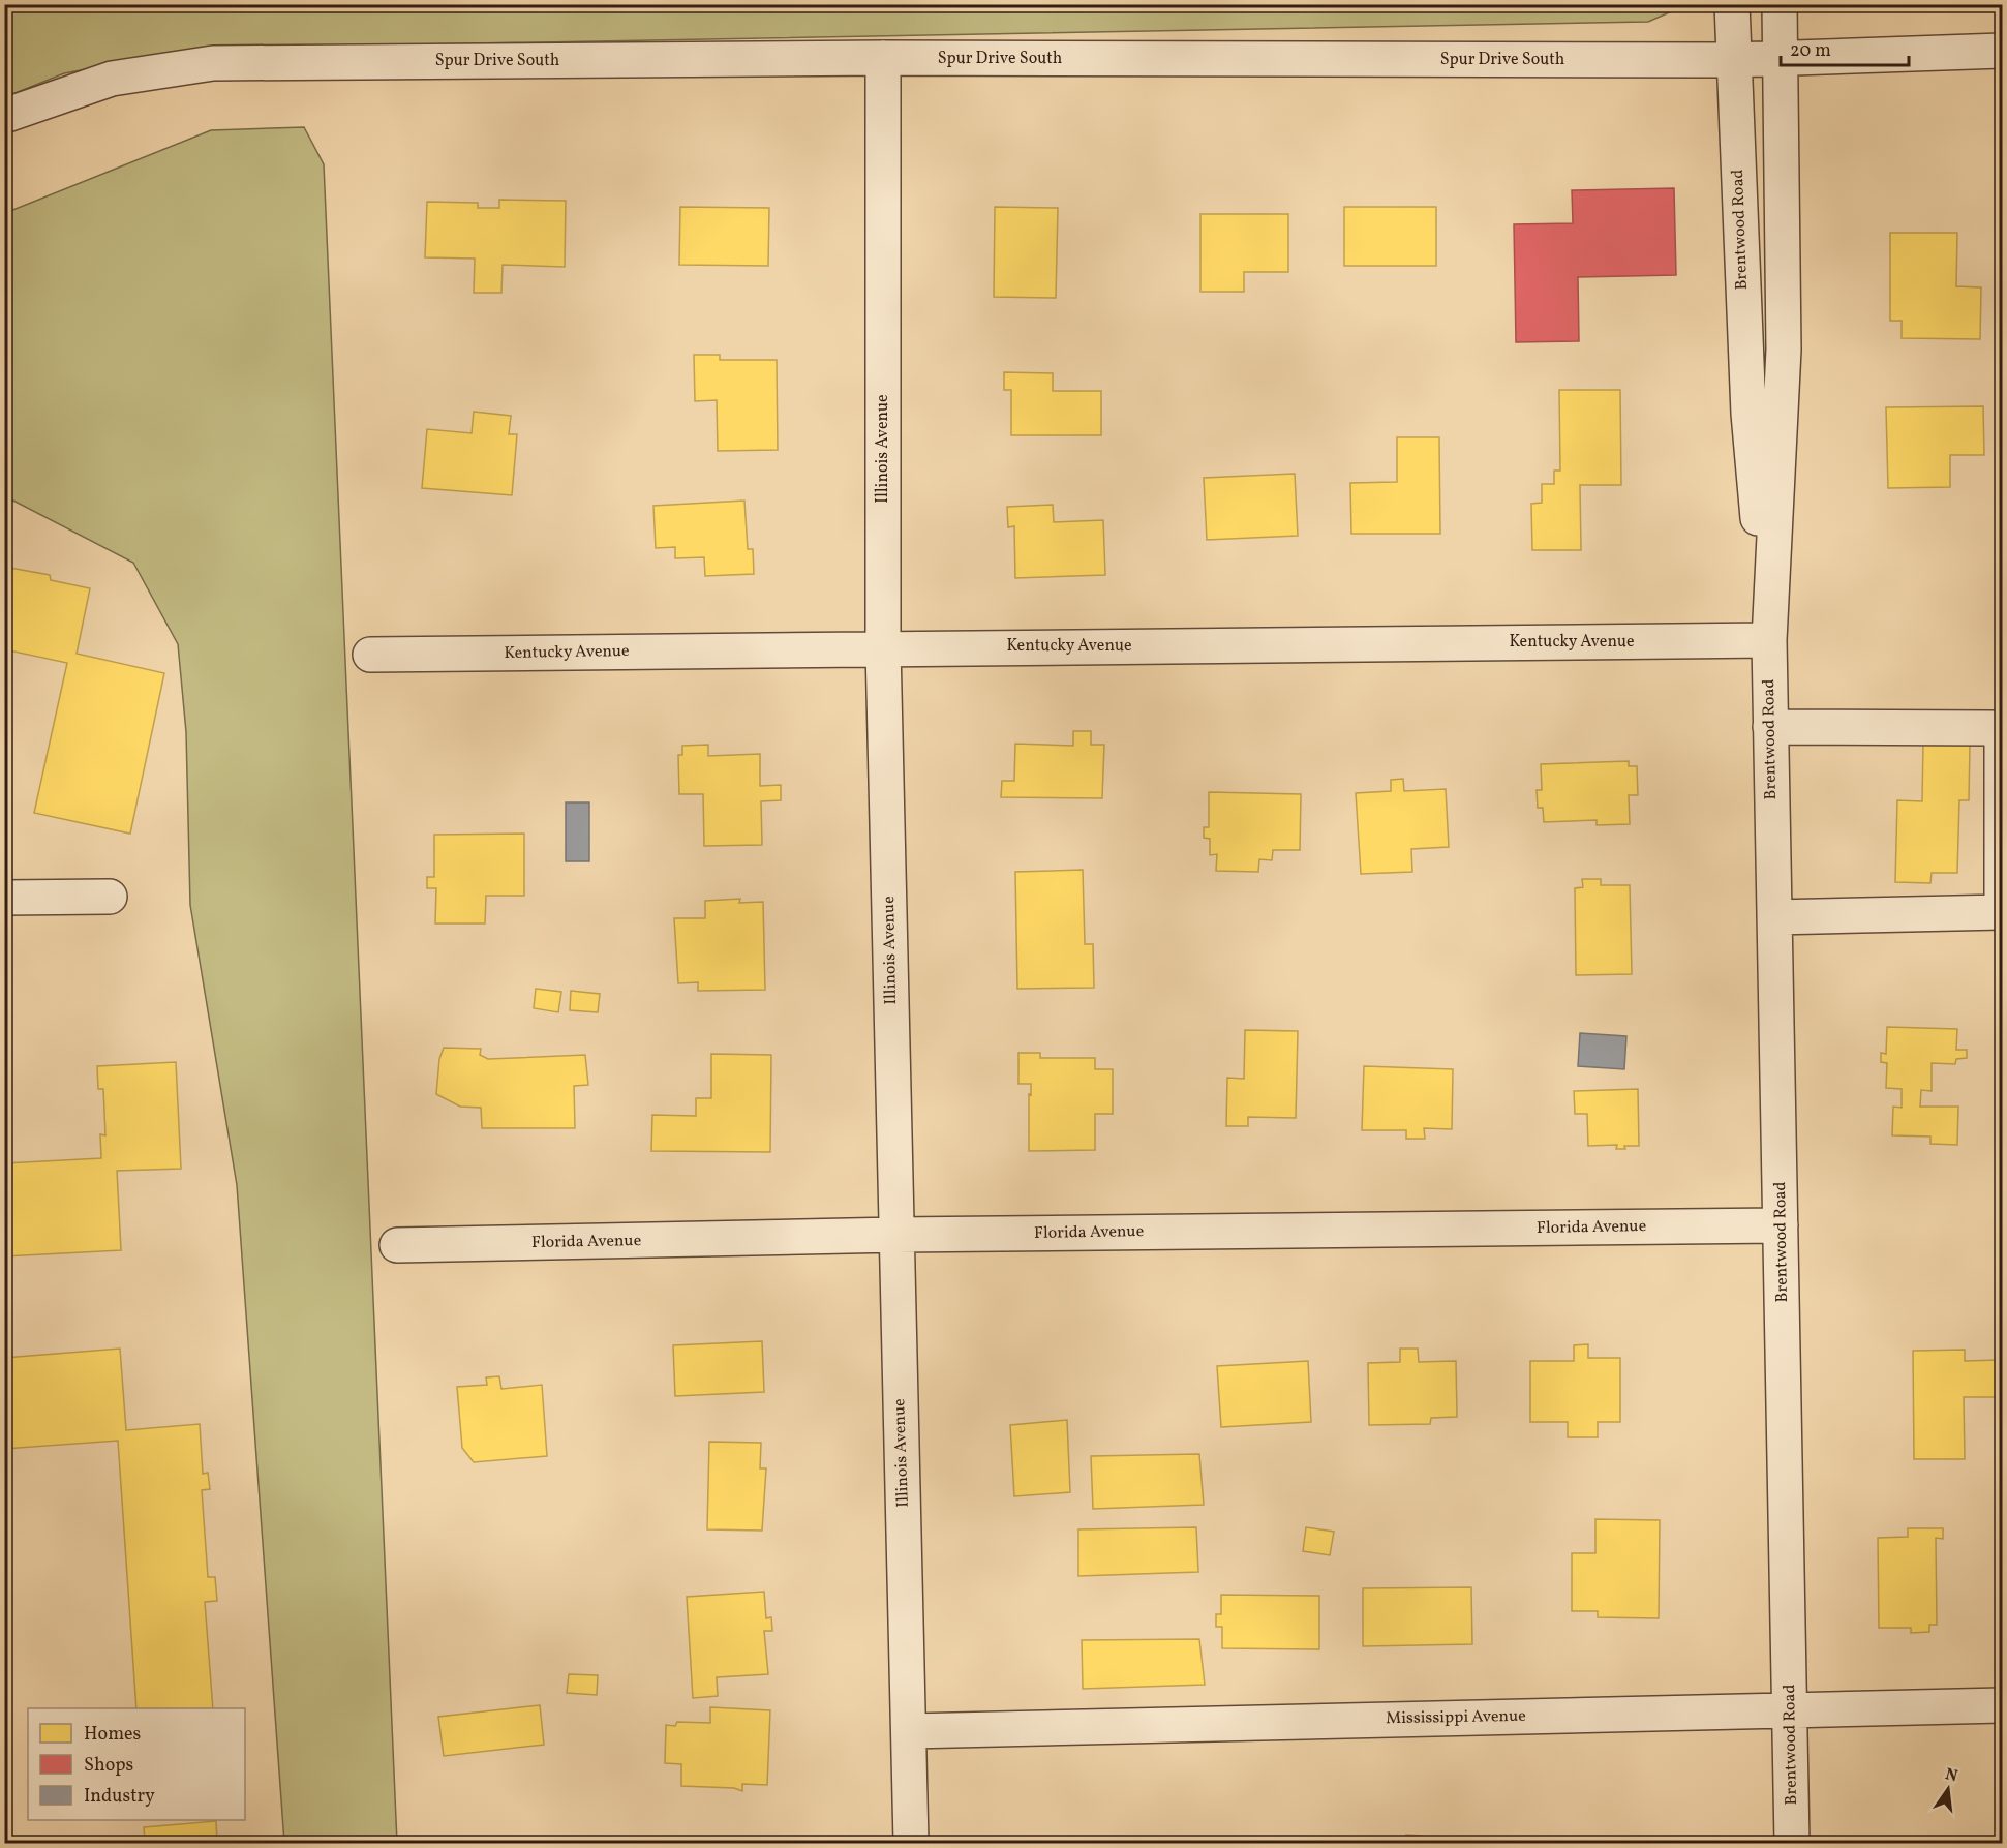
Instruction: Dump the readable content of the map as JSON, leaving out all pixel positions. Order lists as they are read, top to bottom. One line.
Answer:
{"streets":{"street":["Spur Drive South","Brentwood Road","Illinois Avenue","Kentucky Avenue","Florida Avenue","Mississippi Avenue"]},"crossings":[["Spur Drive South","Brentwood Road"],["Spur Drive South","Illinois Avenue"],["Brentwood Road","Kentucky Avenue"],["Brentwood Road","Florida Avenue"],["Brentwood Road","Mississippi Avenue"],["Illinois Avenue","Kentucky Avenue"],["Illinois Avenue","Florida Avenue"],["Illinois Avenue","Mississippi Avenue"]],"legend":["Homes","Shops","Industry"],"scale_bar":"20 m","north":"top"}
